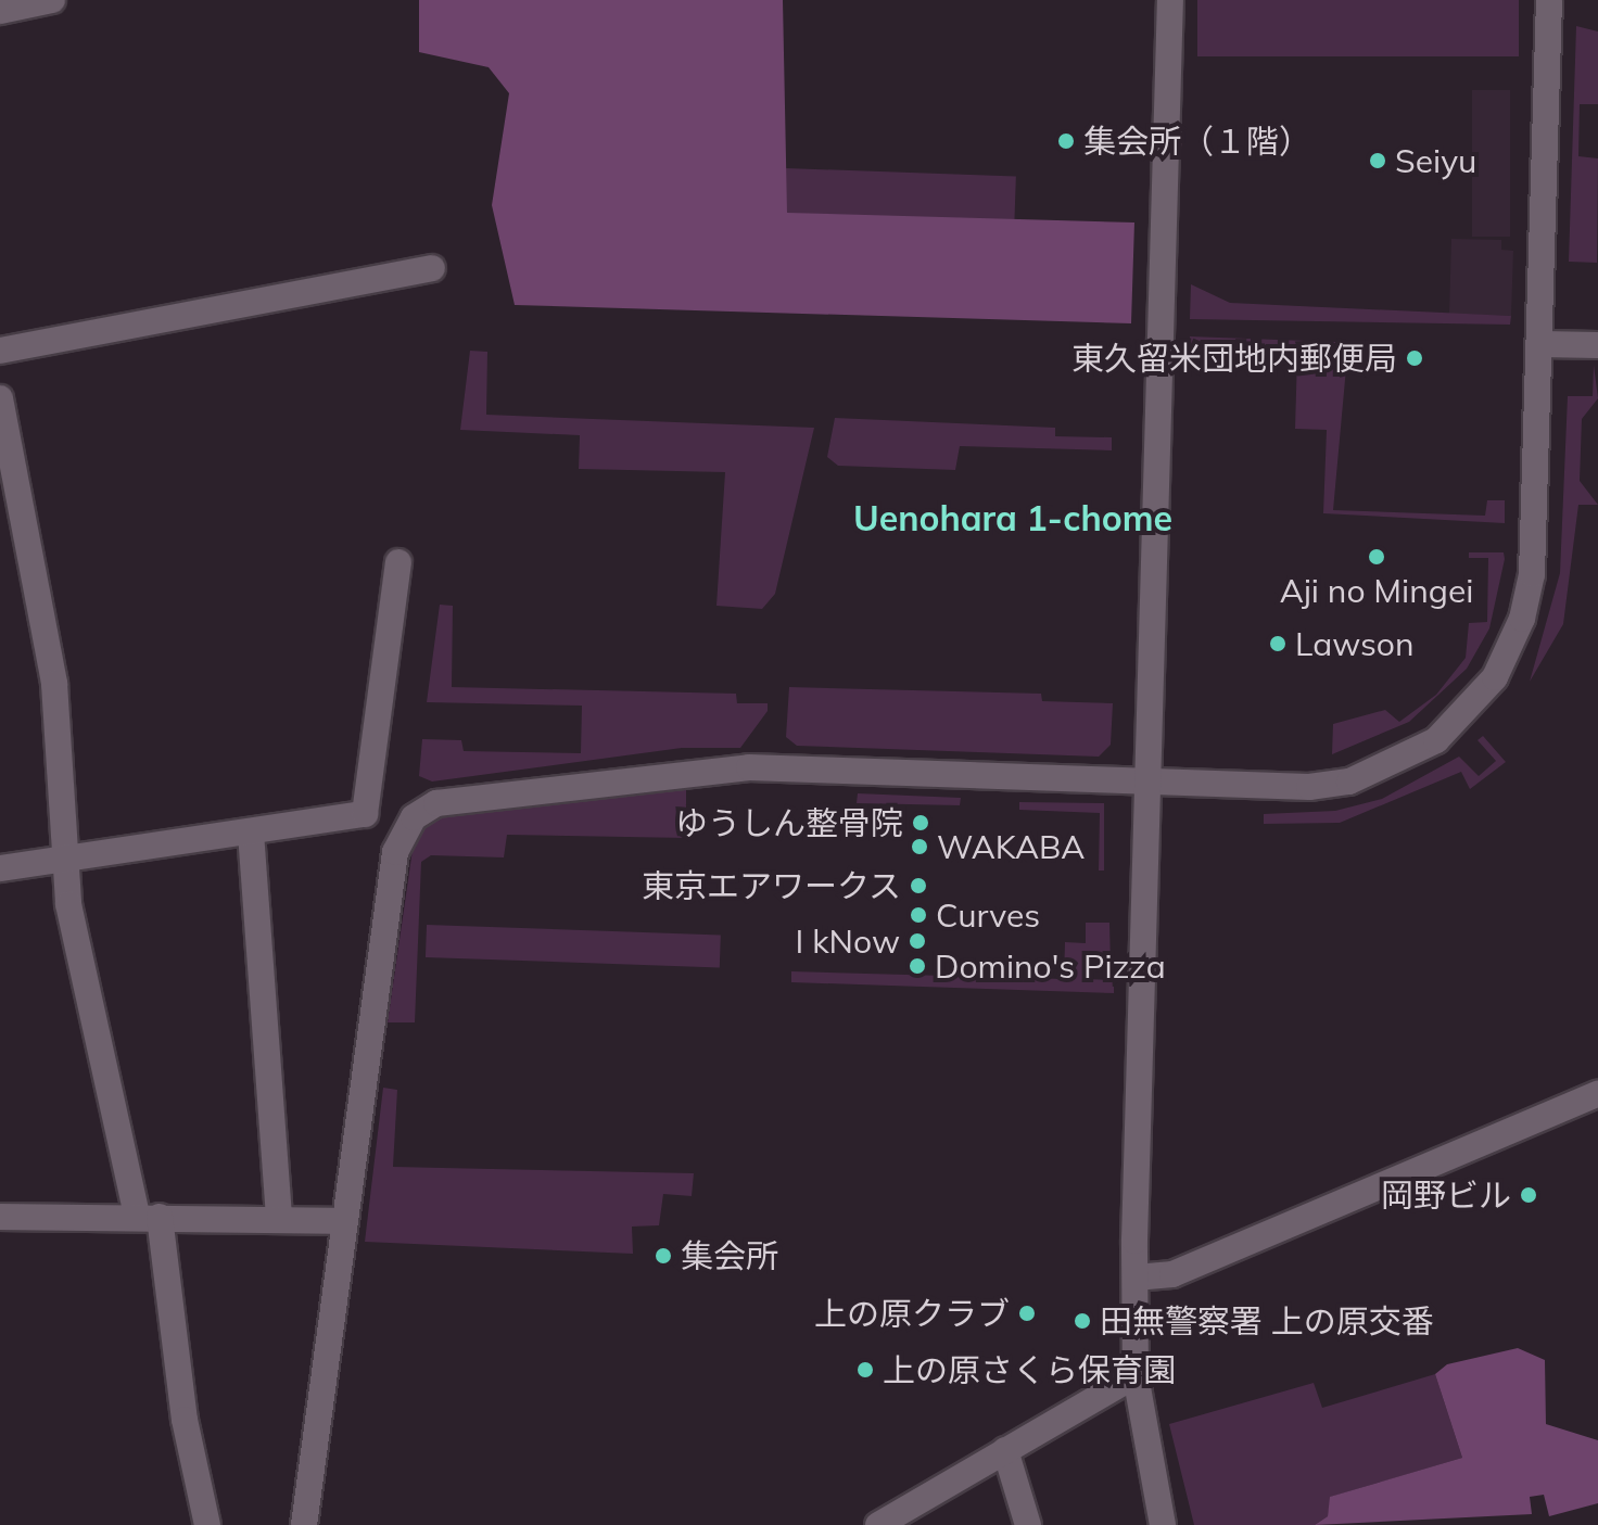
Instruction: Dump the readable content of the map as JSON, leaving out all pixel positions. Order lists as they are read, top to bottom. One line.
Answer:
{"districts":["Uenohara 1-chome"],"places":["集会所（１階）","Seiyu","東久留米団地内郵便局","Aji no Mingei","Lawson","ゆうしん整骨院","WAKABA","東京エアワークス","Curves","I kNow","Domino's Pizza","岡野ビル","集会所","上の原クラブ","田無警察署 上の原交番","上の原さくら保育園"]}
